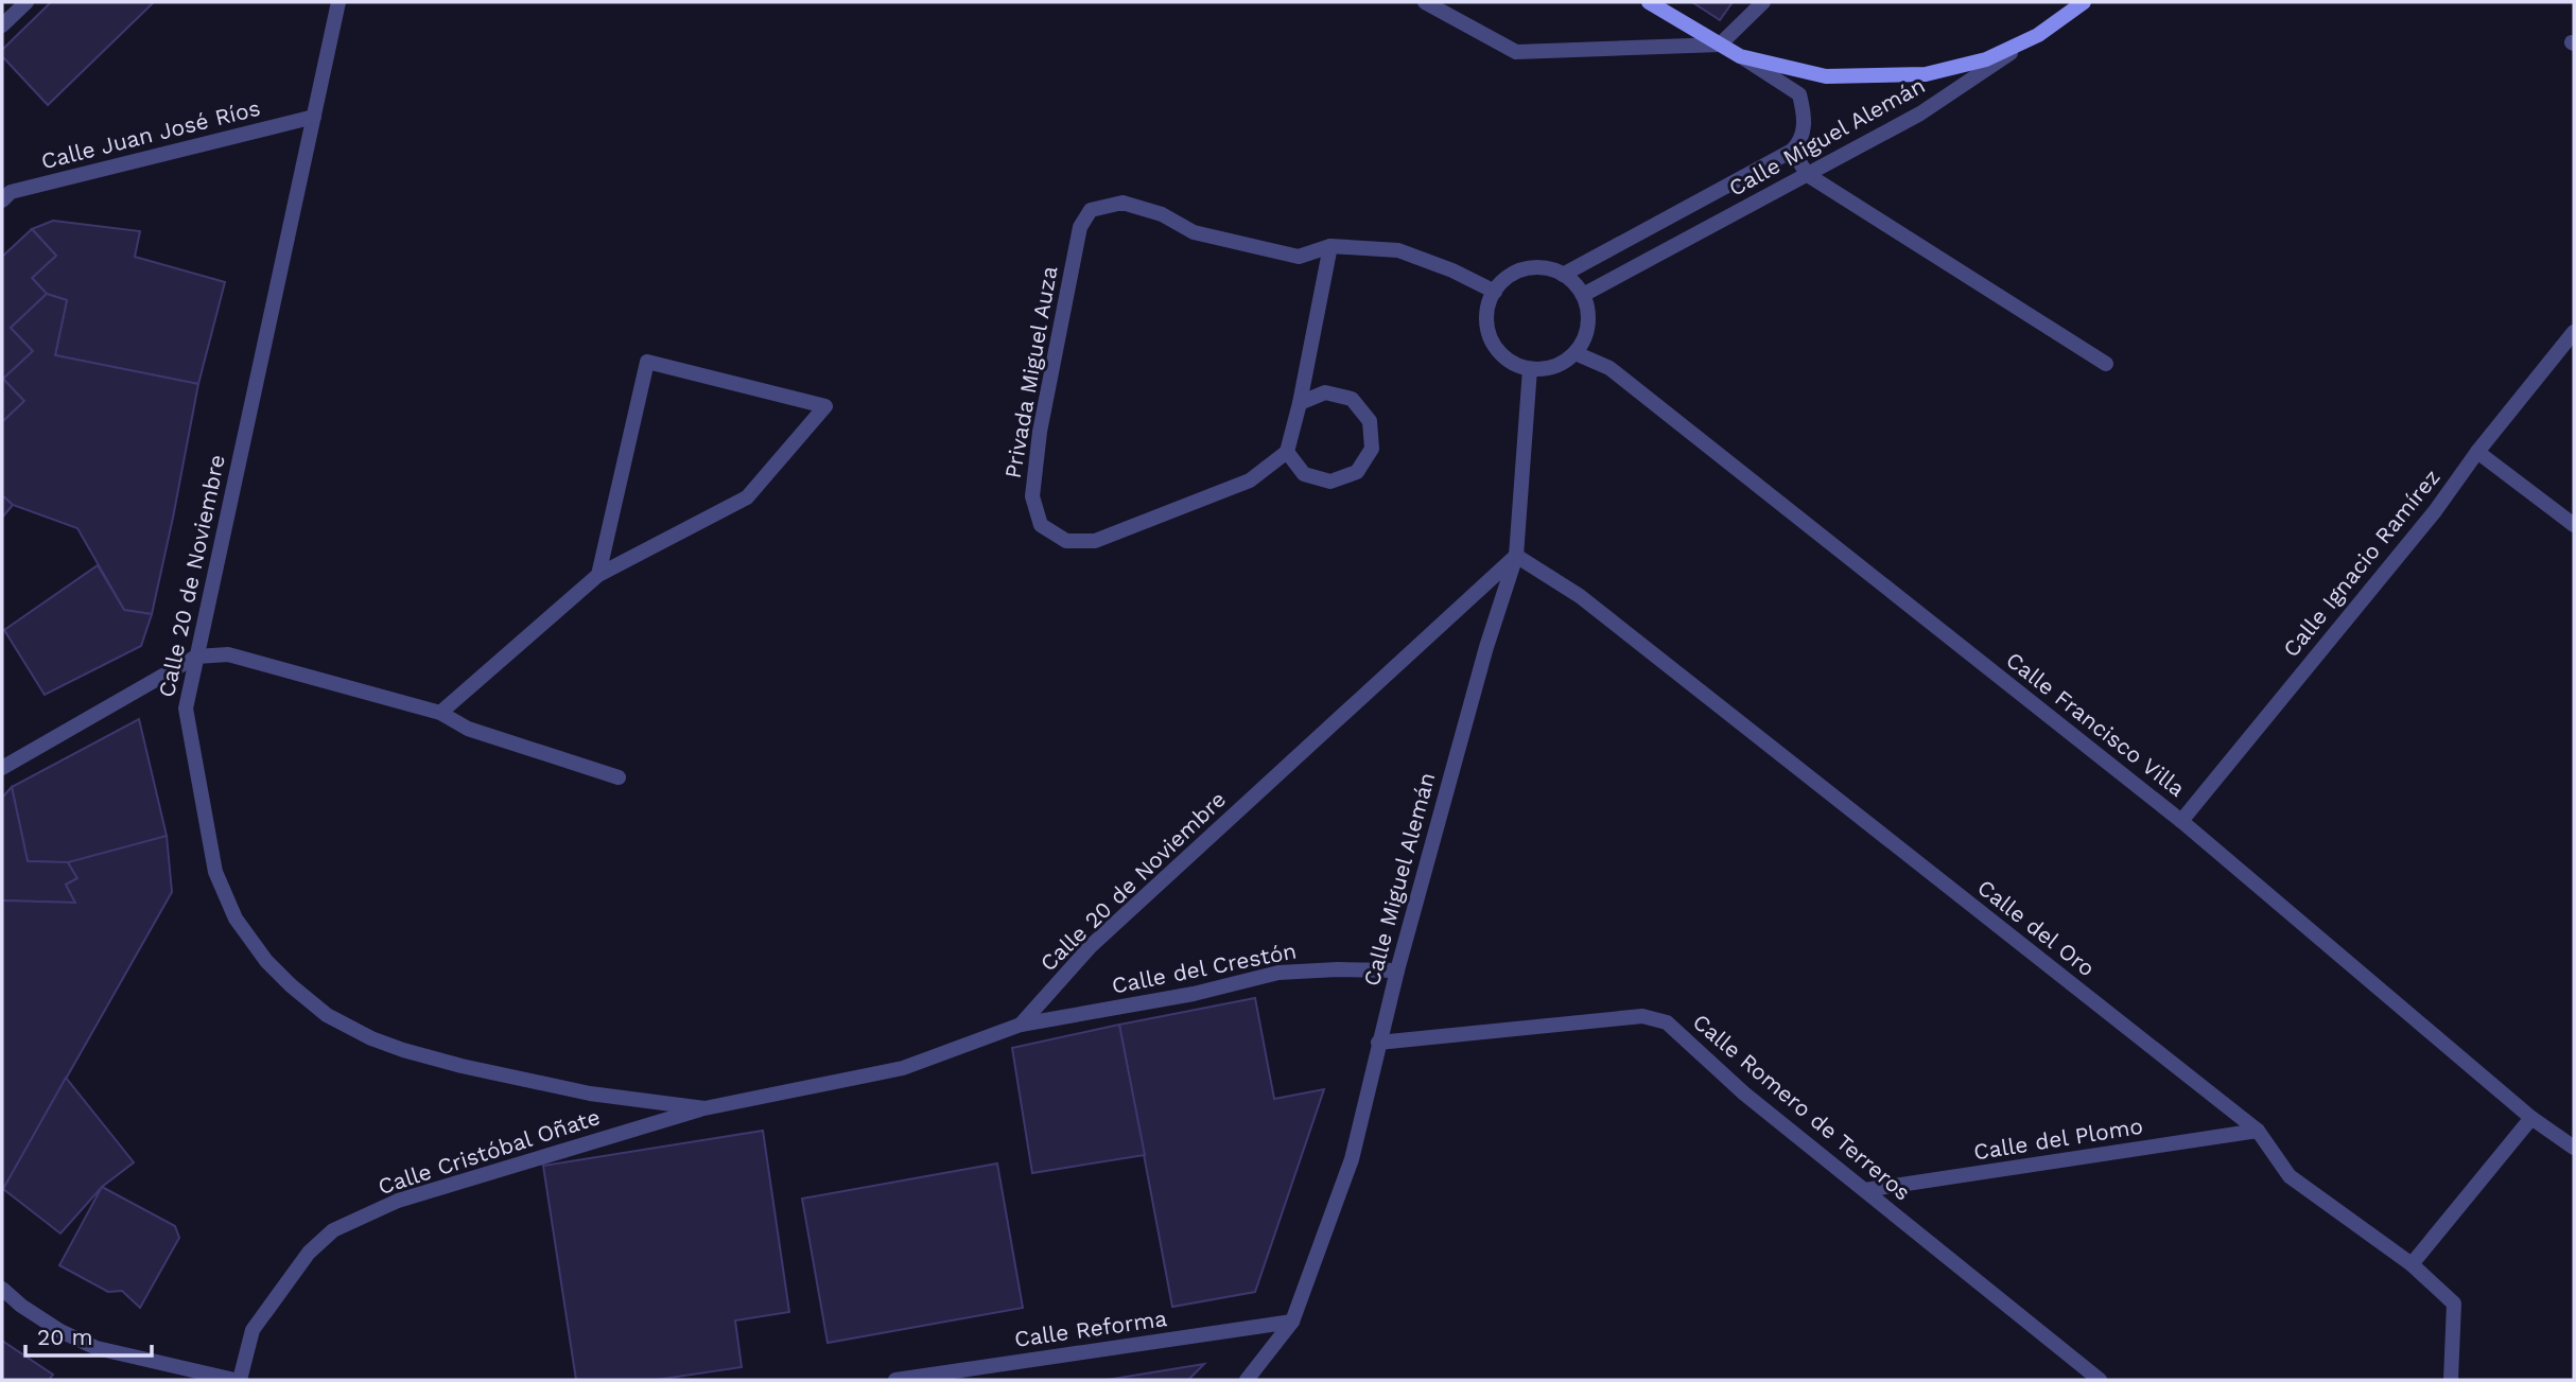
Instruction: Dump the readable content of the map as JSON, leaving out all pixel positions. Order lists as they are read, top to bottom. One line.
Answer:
{"streets":{"street":["Calle Juan José Ríos","Calle Miguel Alemán","Privada Miguel Auza","Calle Ignacio Ramírez","Calle 20 de Noviembre","Calle Francisco Villa","Calle del Oro","Calle del Crestón","Calle Romero de Terreros","Calle del Plomo","Calle Cristóbal Oñate","Calle Reforma"]},"crossings":[["Calle Juan José Ríos","Calle 20 de Noviembre"],["Calle Miguel Alemán","Privada Miguel Auza"],["Calle Miguel Alemán","Calle 20 de Noviembre"],["Calle Miguel Alemán","Calle Francisco Villa"],["Calle Miguel Alemán","Calle del Oro"],["Calle Miguel Alemán","Calle del Crestón"],["Calle Miguel Alemán","Calle Romero de Terreros"],["Calle Miguel Alemán","Calle Reforma"],["Privada Miguel Auza","Calle Francisco Villa"],["Calle Ignacio Ramírez","Calle Francisco Villa"],["Calle 20 de Noviembre","Calle del Oro"],["Calle 20 de Noviembre","Calle del Crestón"],["Calle 20 de Noviembre","Calle Cristóbal Oñate"],["Calle del Oro","Calle del Plomo"],["Calle Romero de Terreros","Calle del Plomo"]],"scale_bar":"20 m"}
